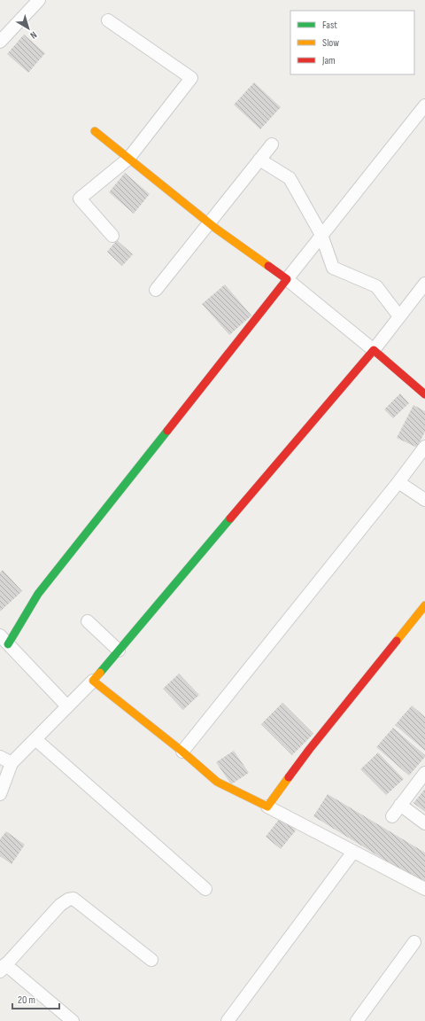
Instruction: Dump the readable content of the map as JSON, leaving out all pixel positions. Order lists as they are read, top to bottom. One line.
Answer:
{"legend":["Fast","Slow","Jam"],"scale_bar":"20 m","north":"bottom right"}
